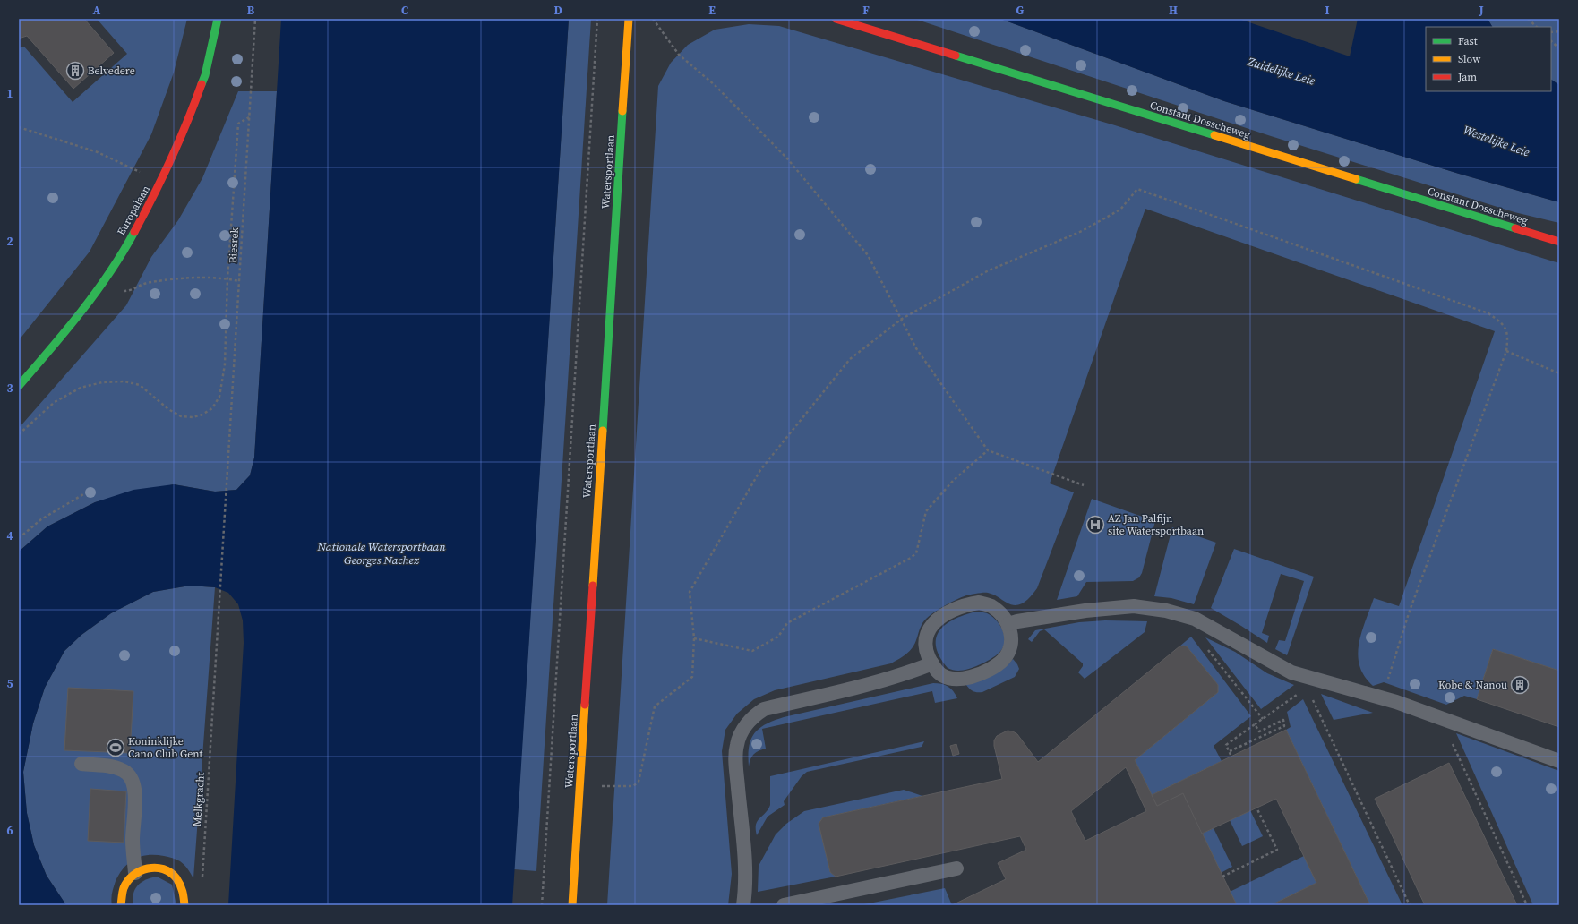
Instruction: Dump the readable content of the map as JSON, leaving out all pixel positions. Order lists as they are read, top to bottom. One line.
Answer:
{"streets":{"street":["Constant Dosscheweg","Watersportlaan","Europalaan"],"path":["Biesrek","Melkgracht"]},"crossings":[["Biesrek","Melkgracht"]],"water":["Zuidelijke Leie","Westelijke Leie","Nationale Watersportbaan Georges Nachez"],"places":{"building":["Belvedere","Kobe & Nanou"],"hospital":["AZ Jan Palfijn site Watersportbaan"],"sports":["Koninklijke Cano Club Gent"]},"legend":["Fast","Slow","Jam"],"grid":{"columns":["A","B","C","D","E","F","G","H","I","J"],"rows":["1","2","3","4","5","6"]}}
